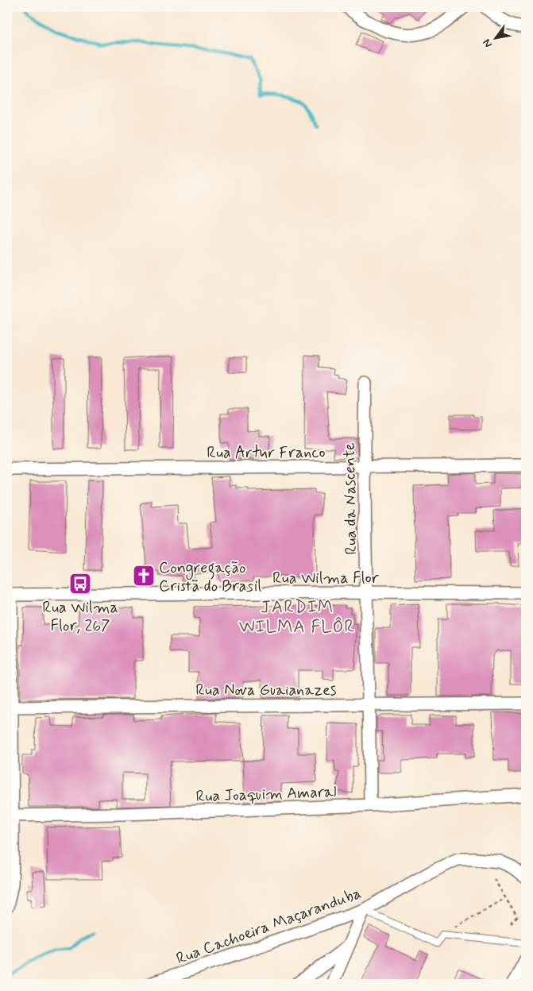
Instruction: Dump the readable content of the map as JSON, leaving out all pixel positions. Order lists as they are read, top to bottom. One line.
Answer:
{"streets":{"street":["Rua Artur Franco","Rua da Nascente","Rua Wilma Flor","Rua Nova Guaianazes","Rua Joaquim Amaral","Rua Cachoeira Maçaranduba"]},"crossings":[["Rua Artur Franco","Rua da Nascente"],["Rua da Nascente","Rua Wilma Flor"],["Rua da Nascente","Rua Nova Guaianazes"],["Rua da Nascente","Rua Joaquim Amaral"]],"districts":["JARDIM WILMA FLÔR"],"places":{"church":["Congregação Cristã do Brasil"],"bus stop":["Rua Wilma Flor, 267"]},"north":"bottom left"}
